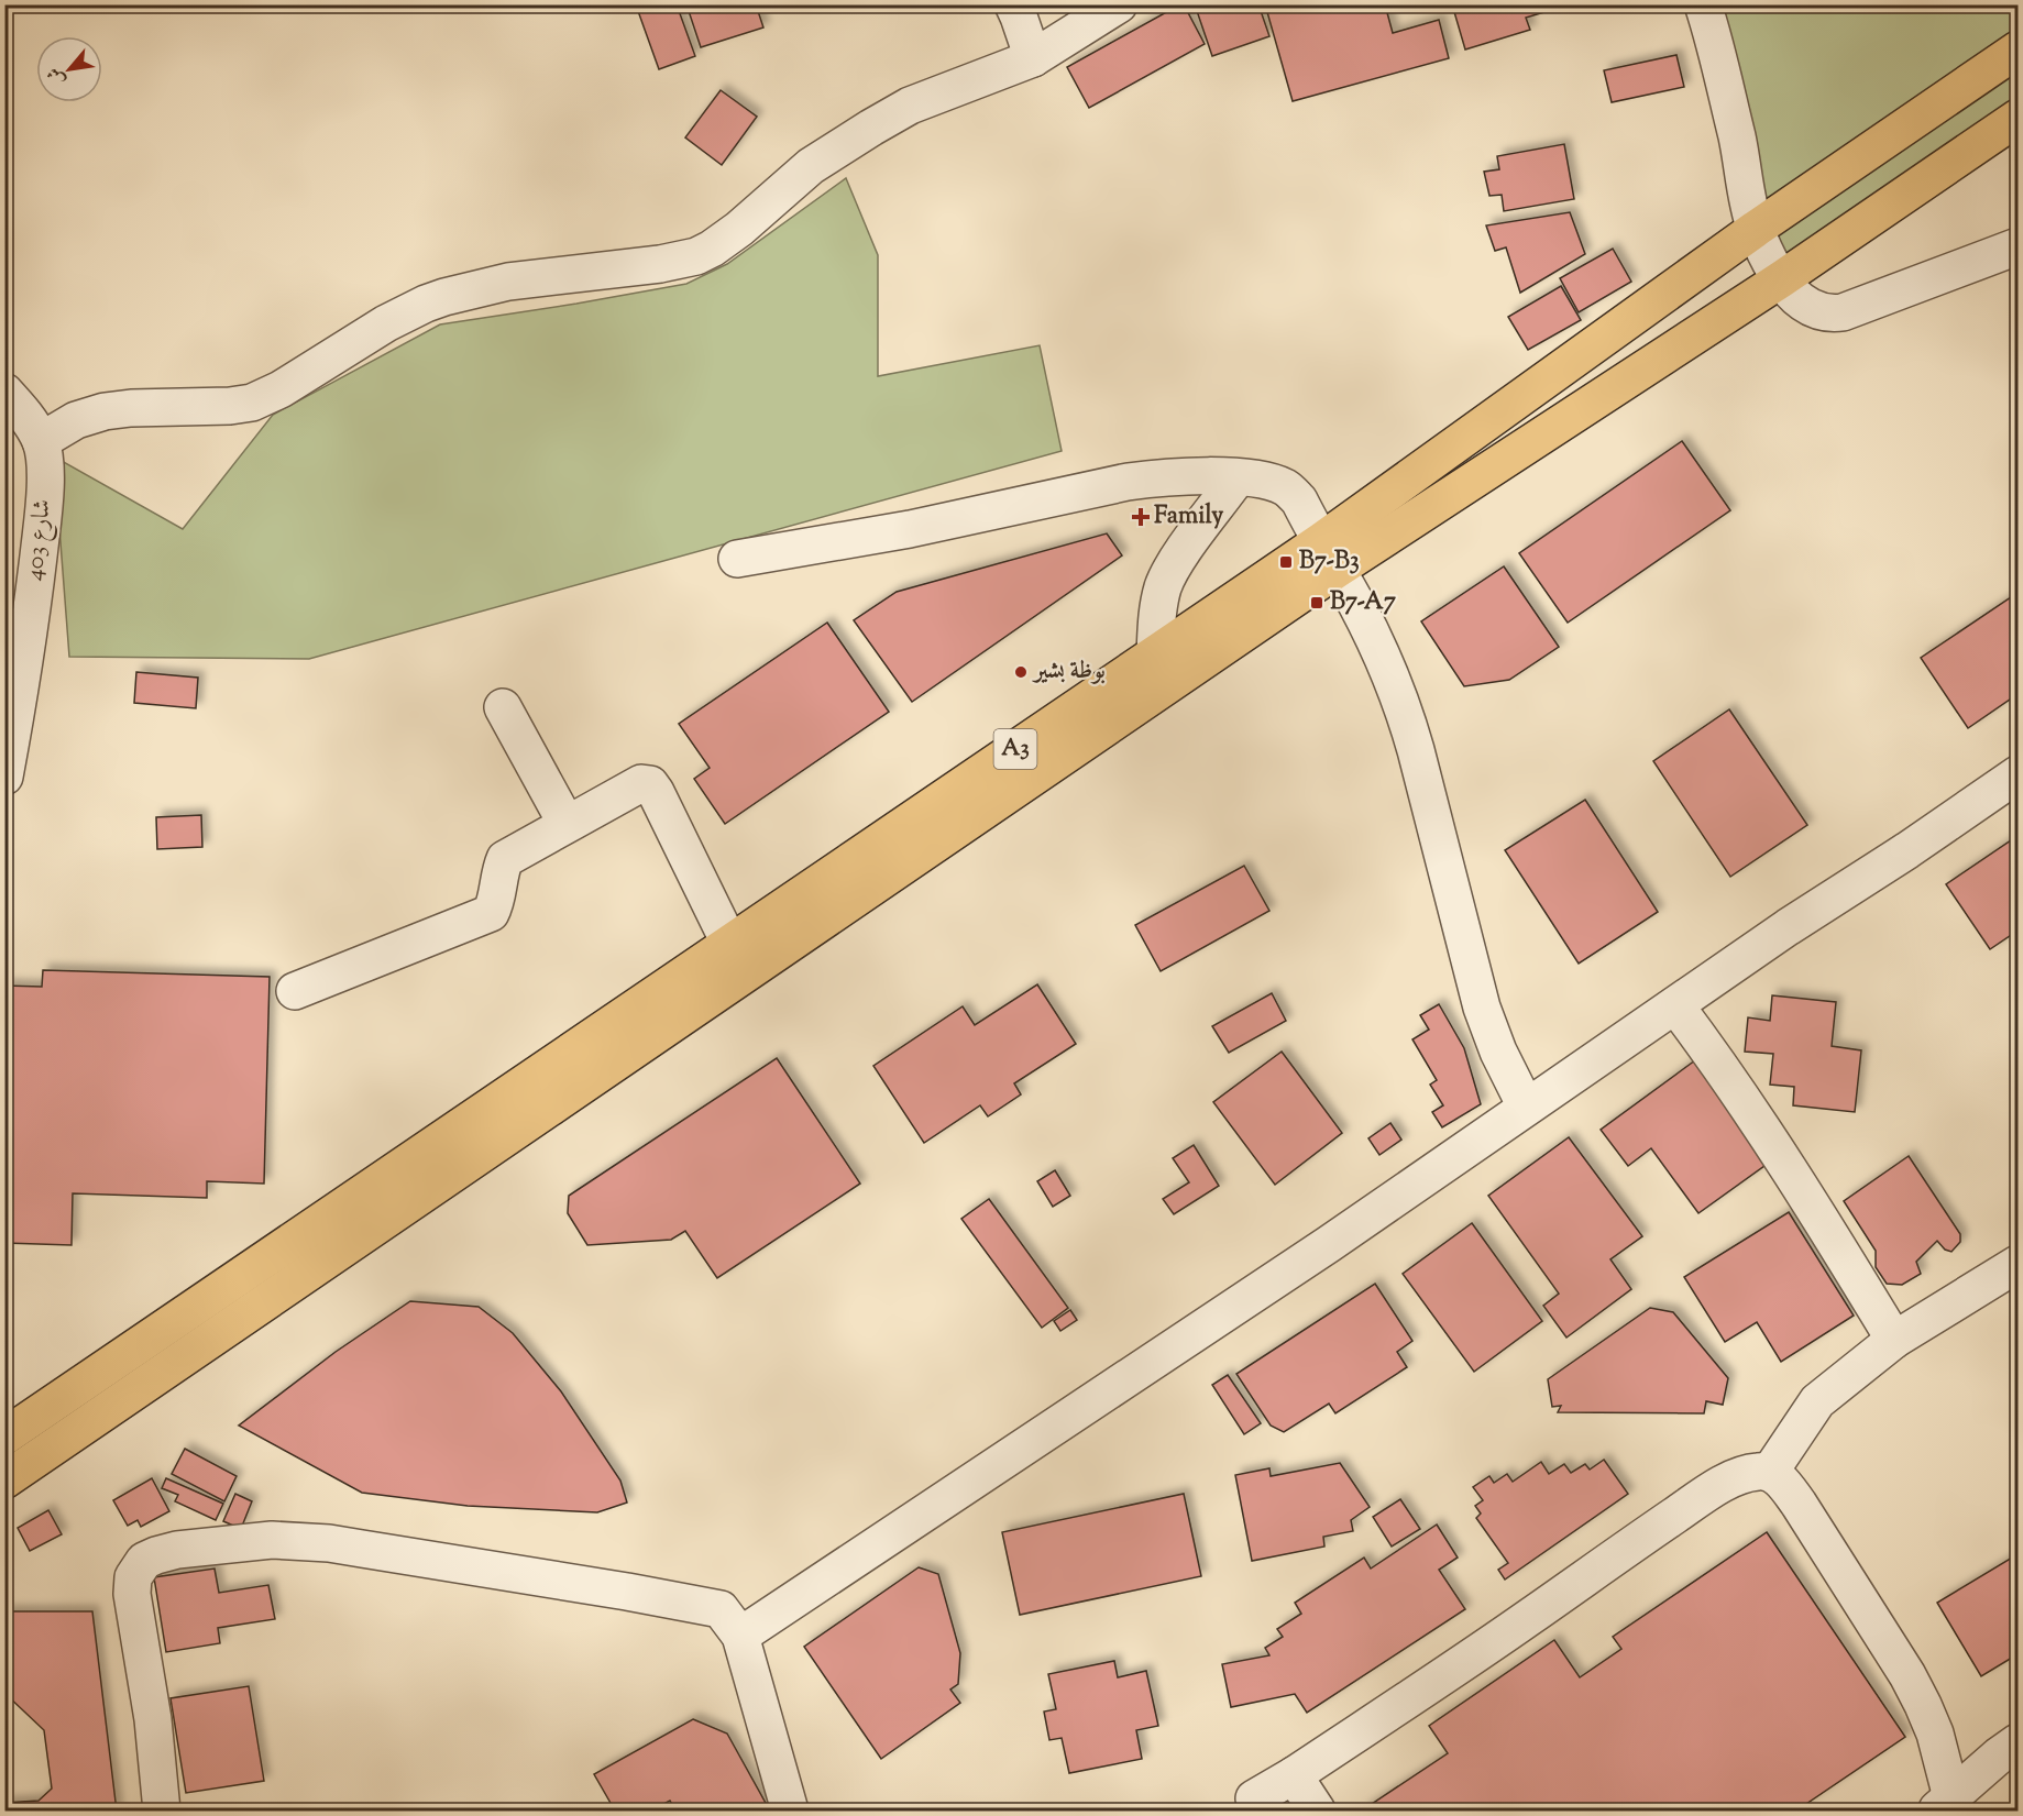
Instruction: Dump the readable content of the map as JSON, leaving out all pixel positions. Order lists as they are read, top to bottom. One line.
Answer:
{"streets":{"highway":["A3"],"street":["شارع 403"]},"places":{"health":["Family"],"transit":["B7-B3","B7-A7"],"other":["بوظة بشير"]},"north":"bottom left"}
